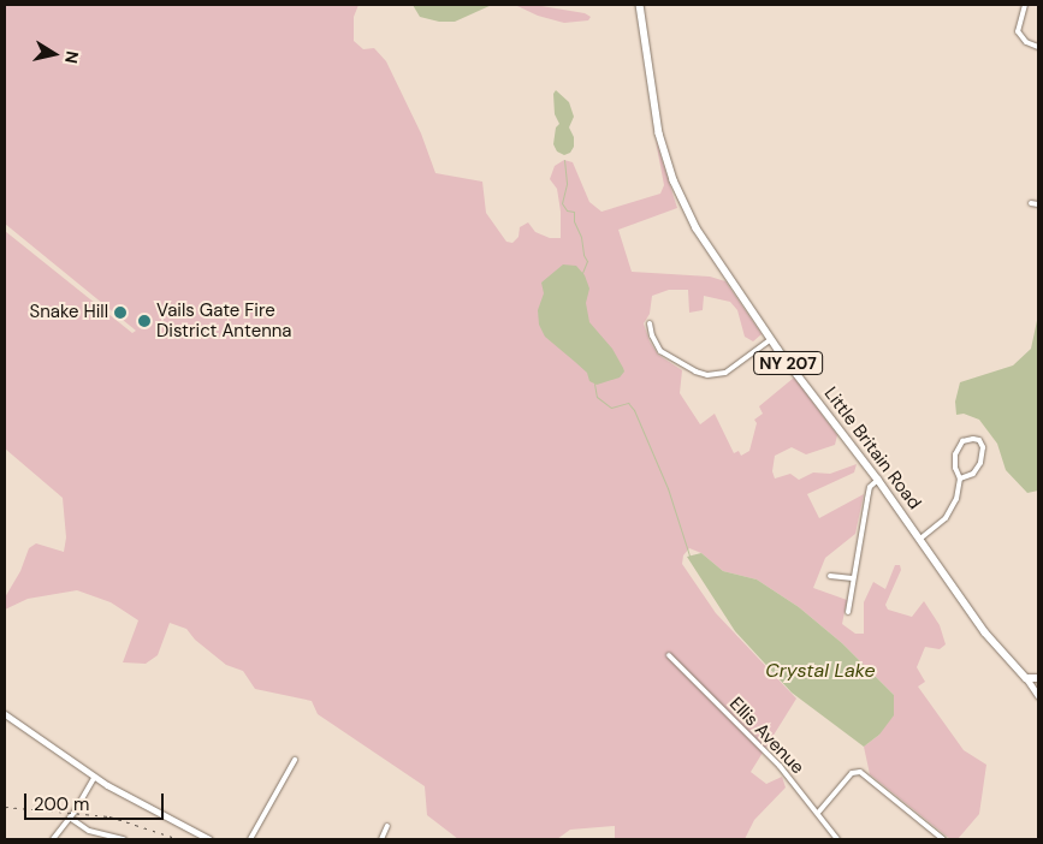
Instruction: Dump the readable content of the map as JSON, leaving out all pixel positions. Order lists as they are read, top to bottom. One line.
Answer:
{"streets":{"main road":["NY 207","Little Britain Road"],"street":["Ellis Avenue"]},"water":["Crystal Lake"],"places":["Snake Hill","Vails Gate Fire District Antenna"],"scale_bar":"200 m","north":"right"}
